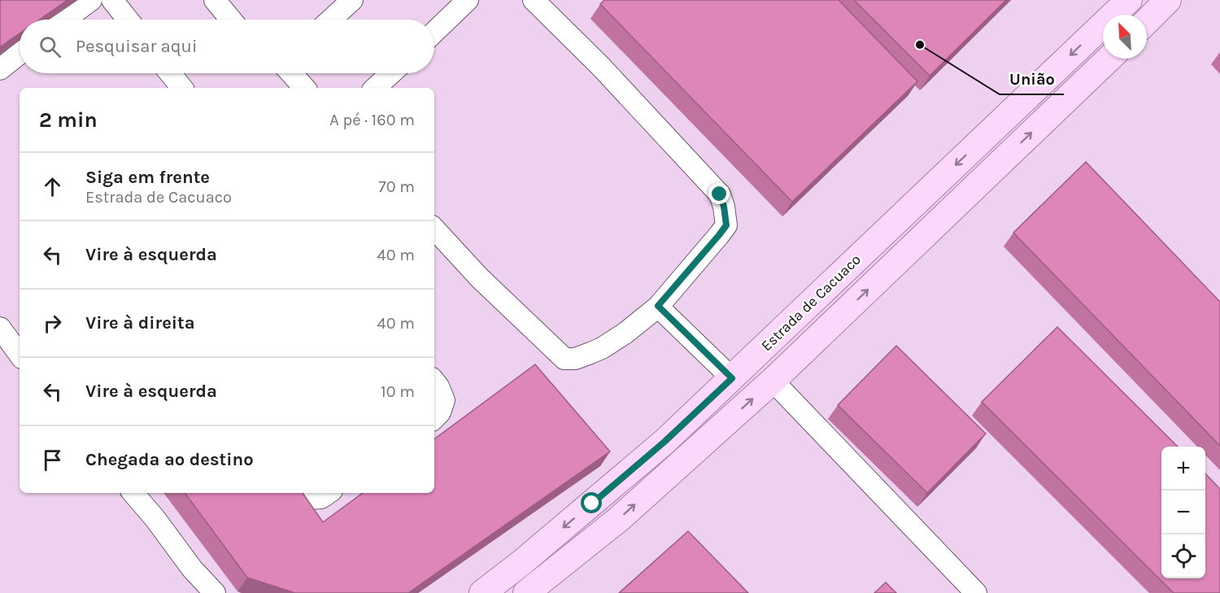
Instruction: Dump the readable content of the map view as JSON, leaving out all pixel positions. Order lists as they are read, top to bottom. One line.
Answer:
{"streets":{"main road":["Estrada de Cacuaco"]},"places":["União"],"north":"top left","page":{"search":"Pesquisar aqui","heading":["2 min","A pé · 160 m"],"list":[["Siga em frente","Estrada de Cacuaco","70 m"],["Vire à esquerda","40 m"],["Vire à direita","40 m"],["Vire à esquerda","10 m"],"Chegada ao destino"],"map_buttons":["+","−"]}}
